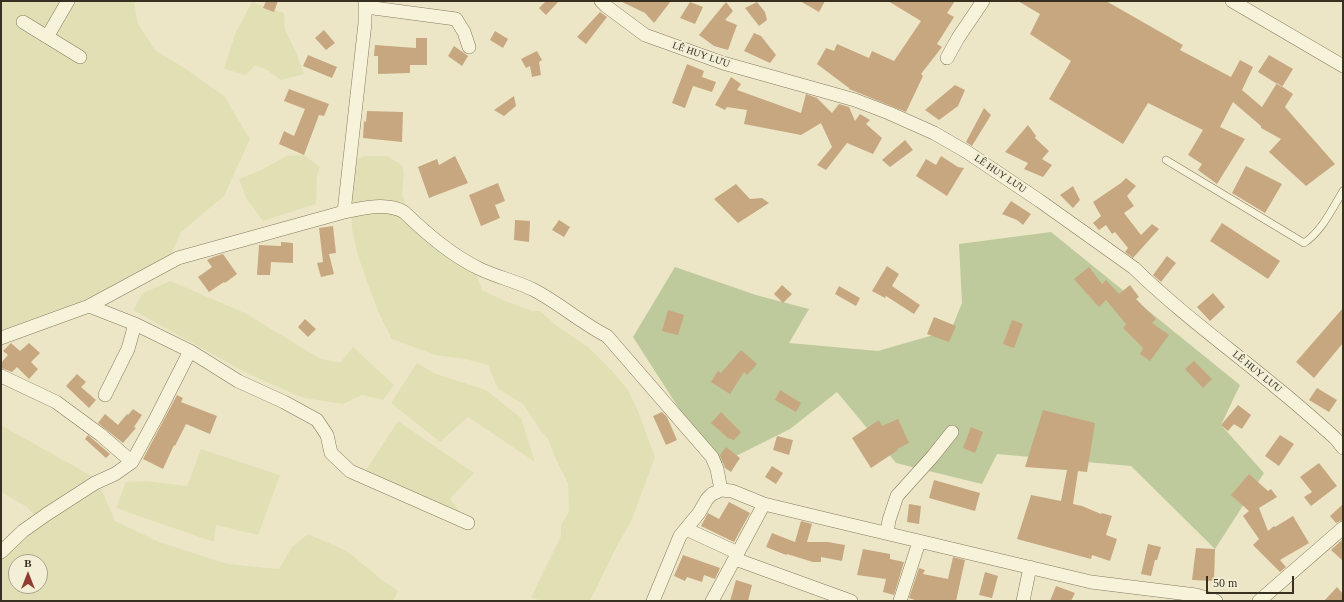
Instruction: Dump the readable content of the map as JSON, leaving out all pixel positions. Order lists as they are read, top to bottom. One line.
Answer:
{"streets":{"street":["LÊ HUY LƯU"]},"scale_bar":"50 m","north":"top"}
